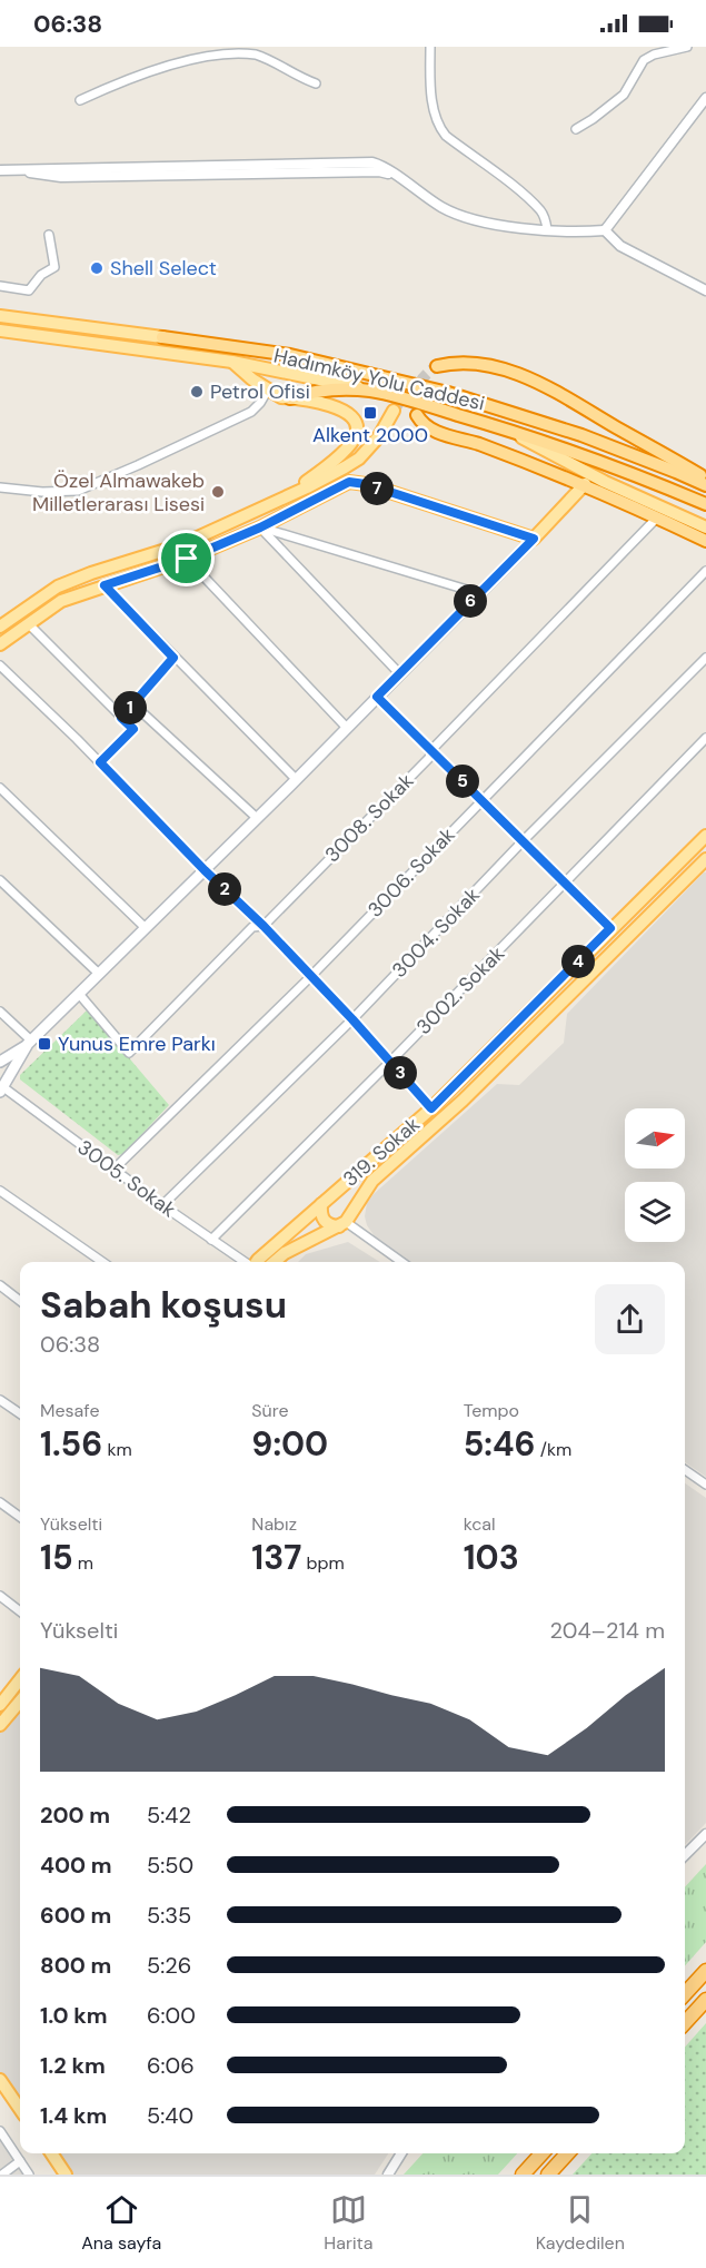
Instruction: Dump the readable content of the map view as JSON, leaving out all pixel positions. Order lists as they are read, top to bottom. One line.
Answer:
{"streets":{"highway":["Hadımköy Yolu Caddesi"],"main road":["319. Sokak"],"street":["3008. Sokak","3006. Sokak","3004. Sokak","3002. Sokak","3005. Sokak"]},"crossings":[["3006. Sokak","3005. Sokak"],["3004. Sokak","3005. Sokak"],["3002. Sokak","3005. Sokak"]],"places":{"other":["Shell Select","Petrol Ofisi","Özel Almawakeb Milletlerarası Lisesi"],"transit":["Alkent 2000","Yunus Emre Parkı"]},"north":"right","page":{"status":"06:38","pins":["7","6","1","5","2","4","3"],"heading":["Sabah koşusu","06:38"],"stats":[["Mesafe","1.56 km"],["Süre","9:00"],["Tempo","5:46 /km"],["Yükselti","15 m"],["Nabız","137 bpm"],["kcal","103"]],"chart":["Yükselti","204–214 m"],"list":[{"name":"200 m","note":"5:42"},{"name":"400 m","note":"5:50"},{"name":"600 m","note":"5:35"},{"name":"800 m","note":"5:26"},{"name":"1.0 km","note":"6:00"},{"name":"1.2 km","note":"6:06"},{"name":"1.4 km","note":"5:40"}],"tabs":["Ana sayfa","Harita","Kaydedilen"]}}
